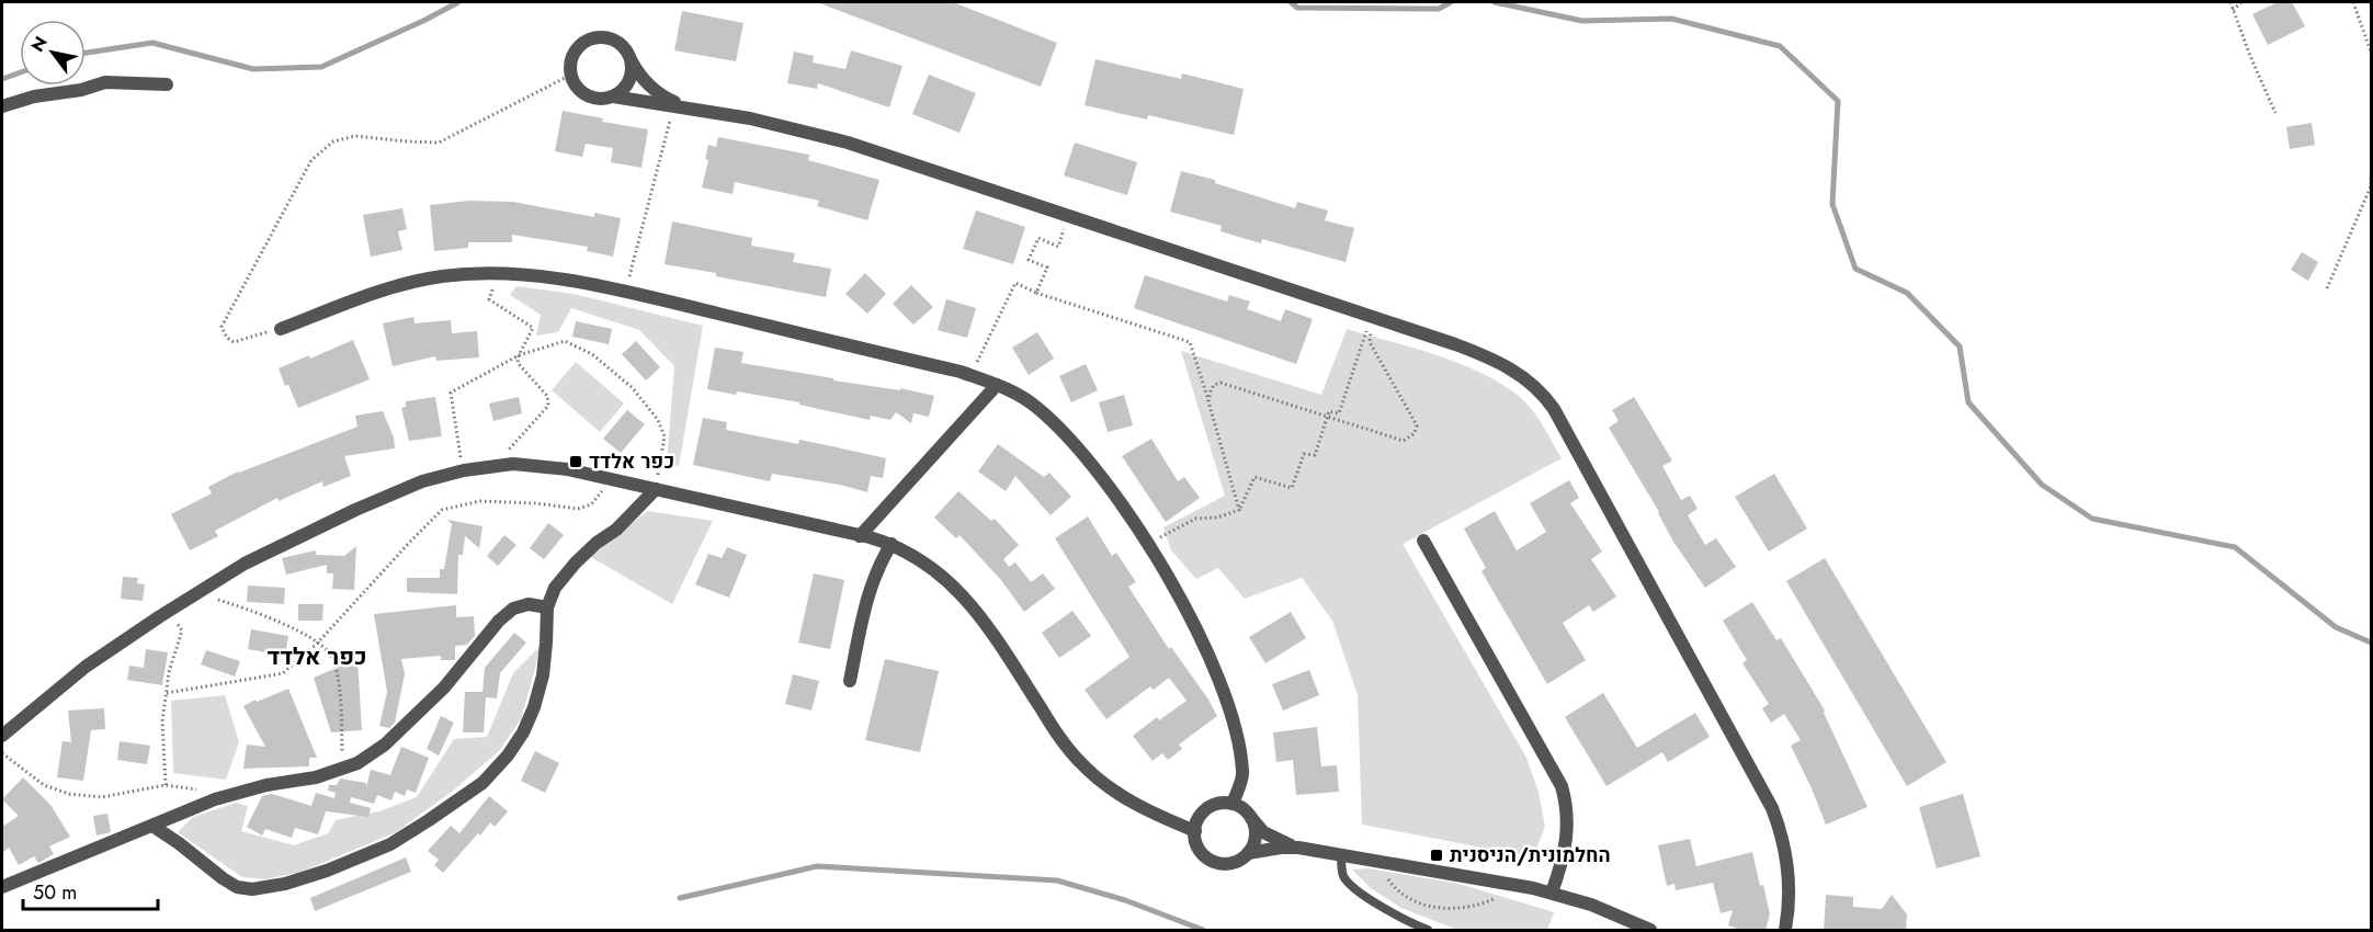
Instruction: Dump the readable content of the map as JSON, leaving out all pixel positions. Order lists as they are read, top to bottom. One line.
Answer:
{"districts":["כפר אלדד"],"places":{"transit":["כפר אלדד","החלמונית/הניסנית"]},"scale_bar":"50 m","north":"top left"}
